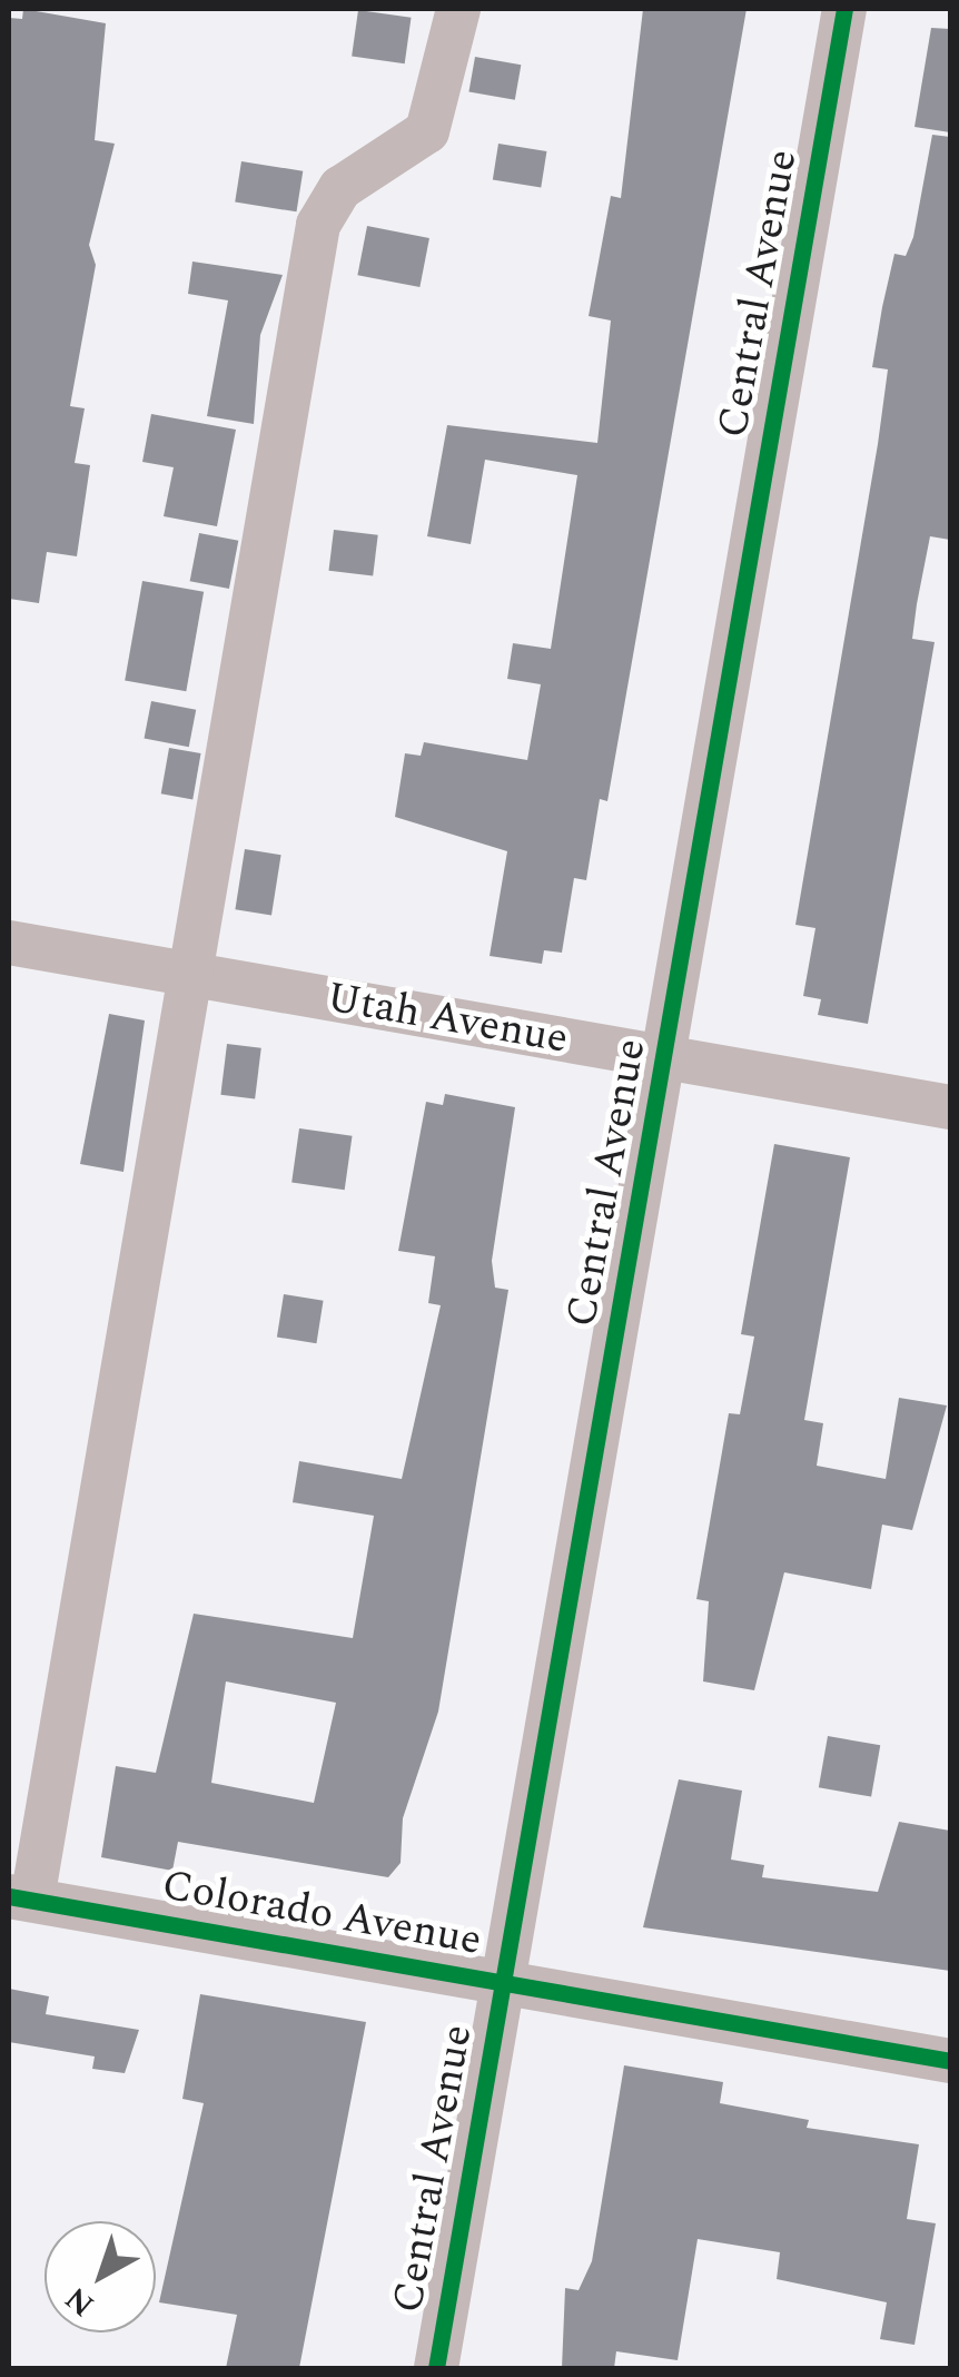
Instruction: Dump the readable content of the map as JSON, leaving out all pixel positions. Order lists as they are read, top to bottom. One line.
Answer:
{"streets":{"street":["Central Avenue","Utah Avenue","Colorado Avenue"]},"crossings":[["Central Avenue","Utah Avenue"],["Central Avenue","Colorado Avenue"]],"north":"bottom left"}
